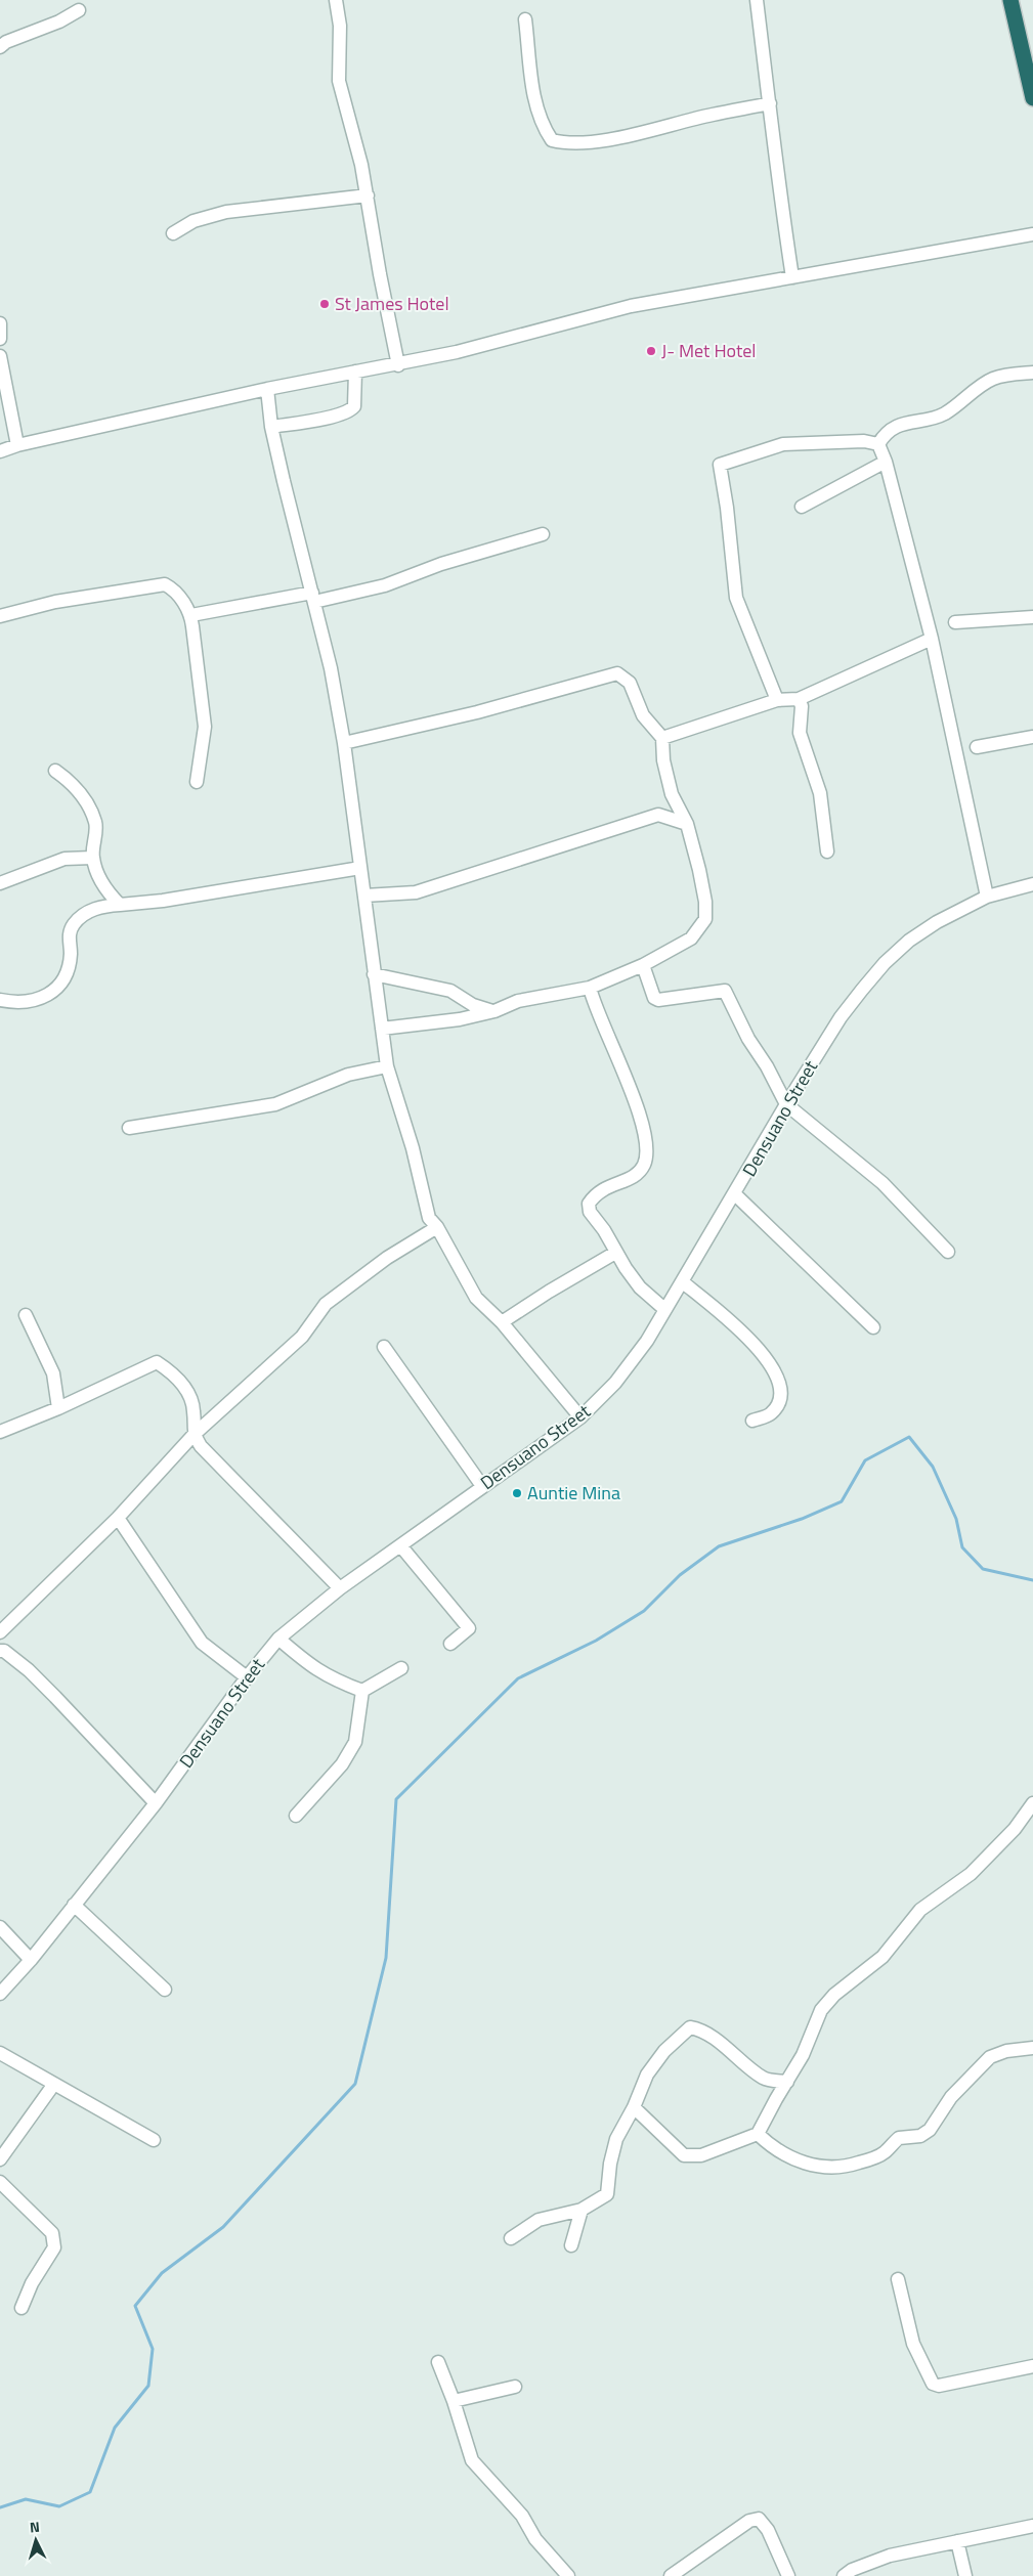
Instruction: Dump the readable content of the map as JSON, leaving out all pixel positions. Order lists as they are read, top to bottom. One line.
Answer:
{"streets":{"street":["Densuano Street"]},"places":["St James Hotel","J- Met Hotel","Auntie Mina"],"north":"top"}
